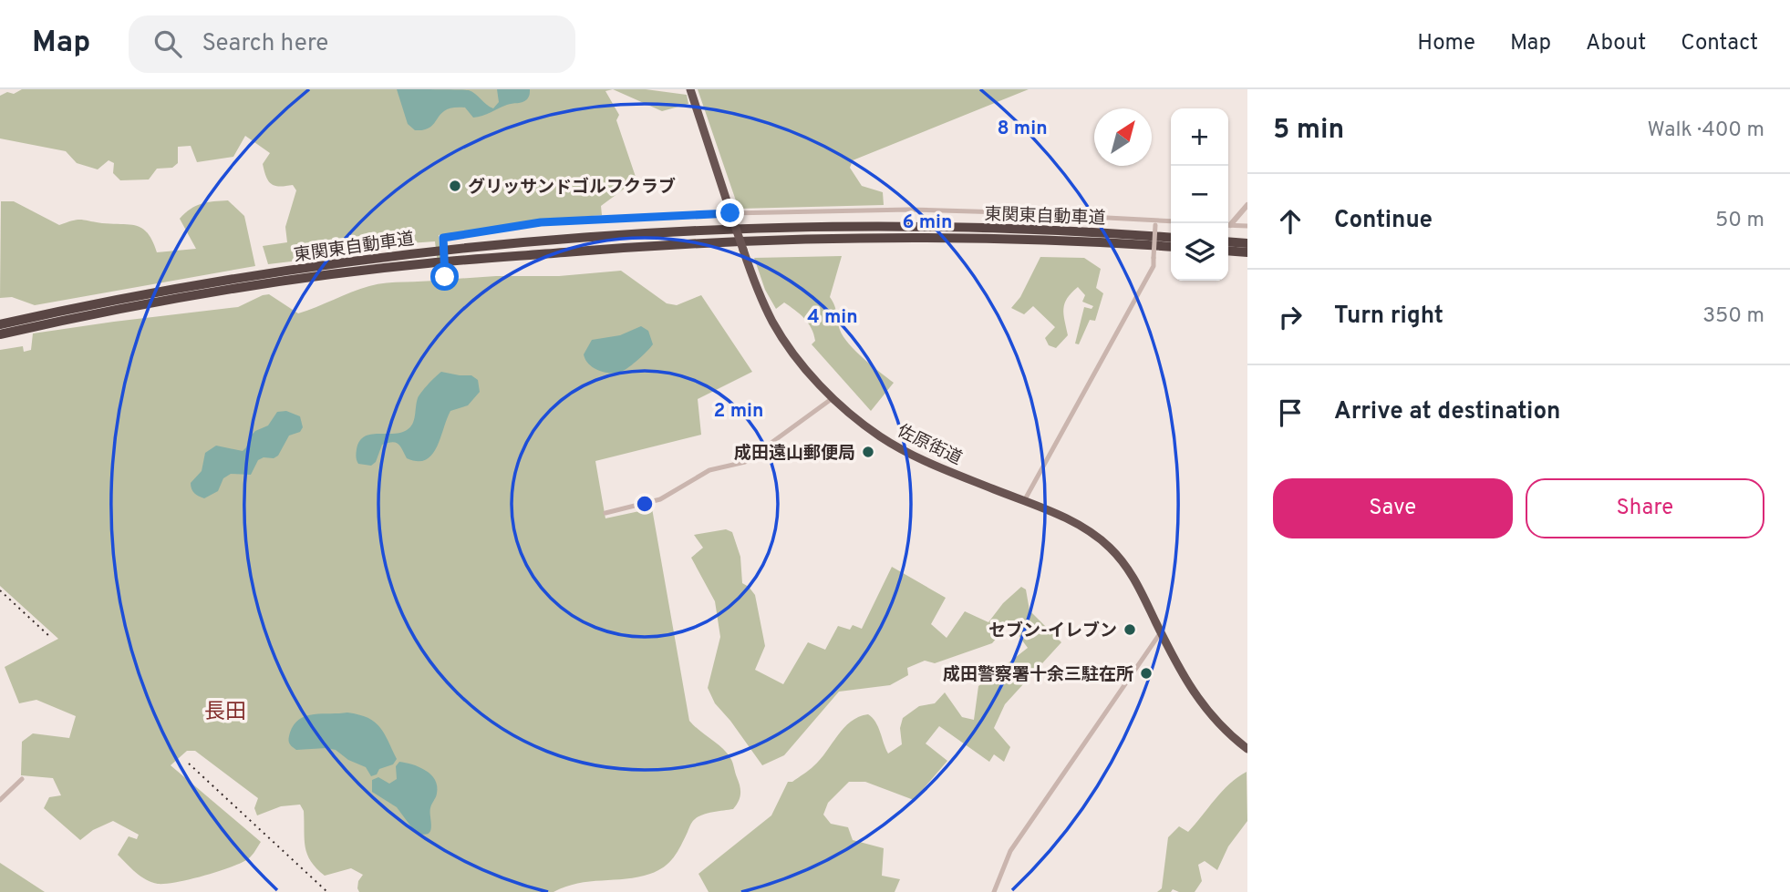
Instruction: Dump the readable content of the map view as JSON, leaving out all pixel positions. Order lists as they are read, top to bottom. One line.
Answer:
{"streets":{"highway":["東関東自動車道","佐原街道"]},"districts":["長田"],"places":["グリッサンドゴルフクラブ","成田遠山郵便局","セブン-イレブン","成田警察署十余三駐在所"],"north":"top right","page":{"header":"Map","search":"Search here","nav":["Home","Map","About","Contact"],"heading":["5 min","Walk · 400 m"],"map_buttons":["+","−"],"list":[["Continue","50 m"],["Turn right","350 m"],"Arrive at destination"],"buttons":["Save","Share"]},"rings":["8 min","6 min","4 min","2 min"]}
